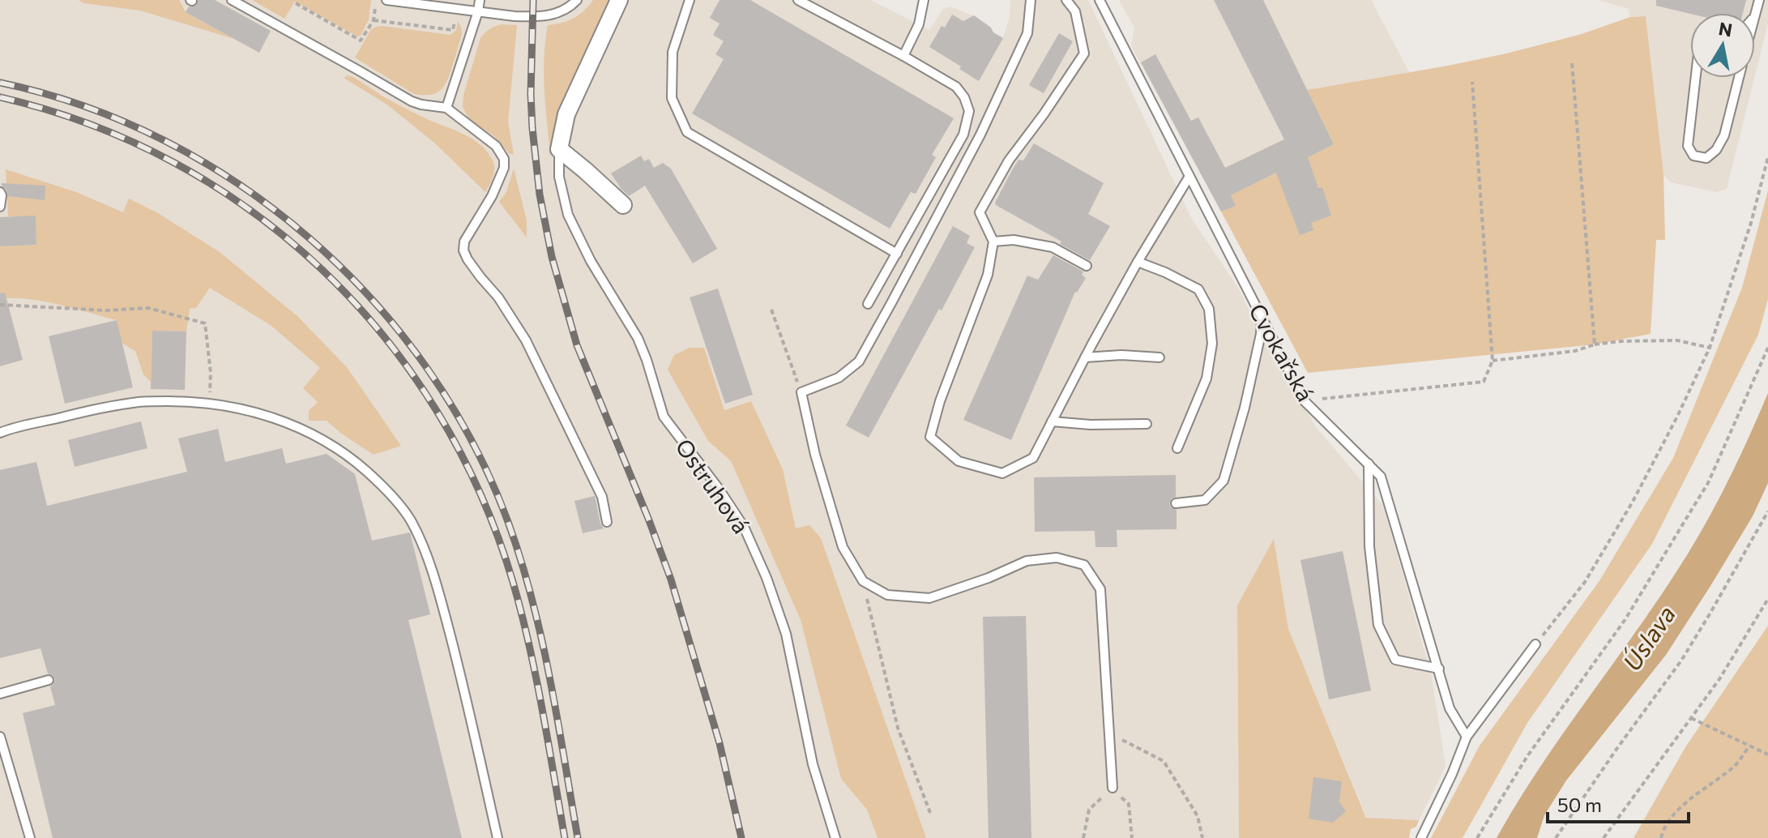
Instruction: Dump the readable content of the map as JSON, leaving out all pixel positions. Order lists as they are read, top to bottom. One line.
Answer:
{"streets":{"street":["Ostruhová"],"lane":["Cvokařská"]},"water":["Úslava"],"scale_bar":"50 m","north":"top"}
